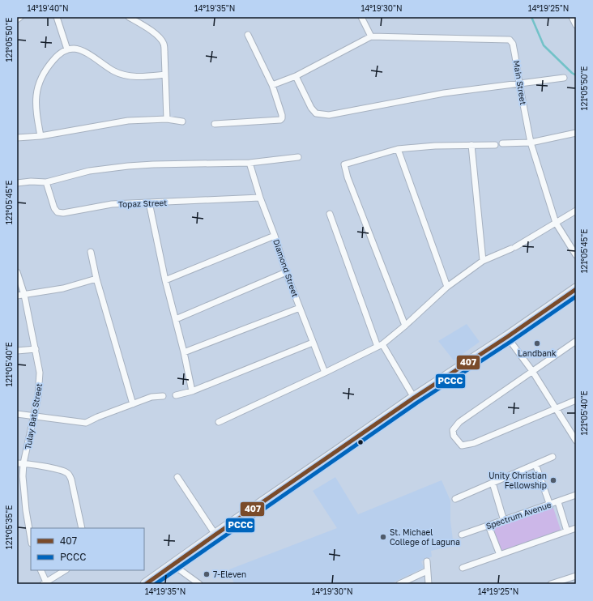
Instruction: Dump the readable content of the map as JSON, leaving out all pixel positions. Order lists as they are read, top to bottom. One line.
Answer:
{"streets":{"street":["Main Street","Topaz Street","Diamond Street","Tulay Bato Street","Spectrum Avenue"]},"crossings":[["Topaz Street","Diamond Street"]],"places":["Landbank","Unity Christian Fellowship","St. Michael College of Laguna","7-Eleven"],"lines":["transit line 407","transit line PCCC"],"legend":["407","PCCC"],"coordinates":["14°19'40\"N","14°19'35\"N","14°19'30\"N","14°19'25\"N","121°05'50\"E","121°05'45\"E","121°05'40\"E","121°05'35\"E"]}
